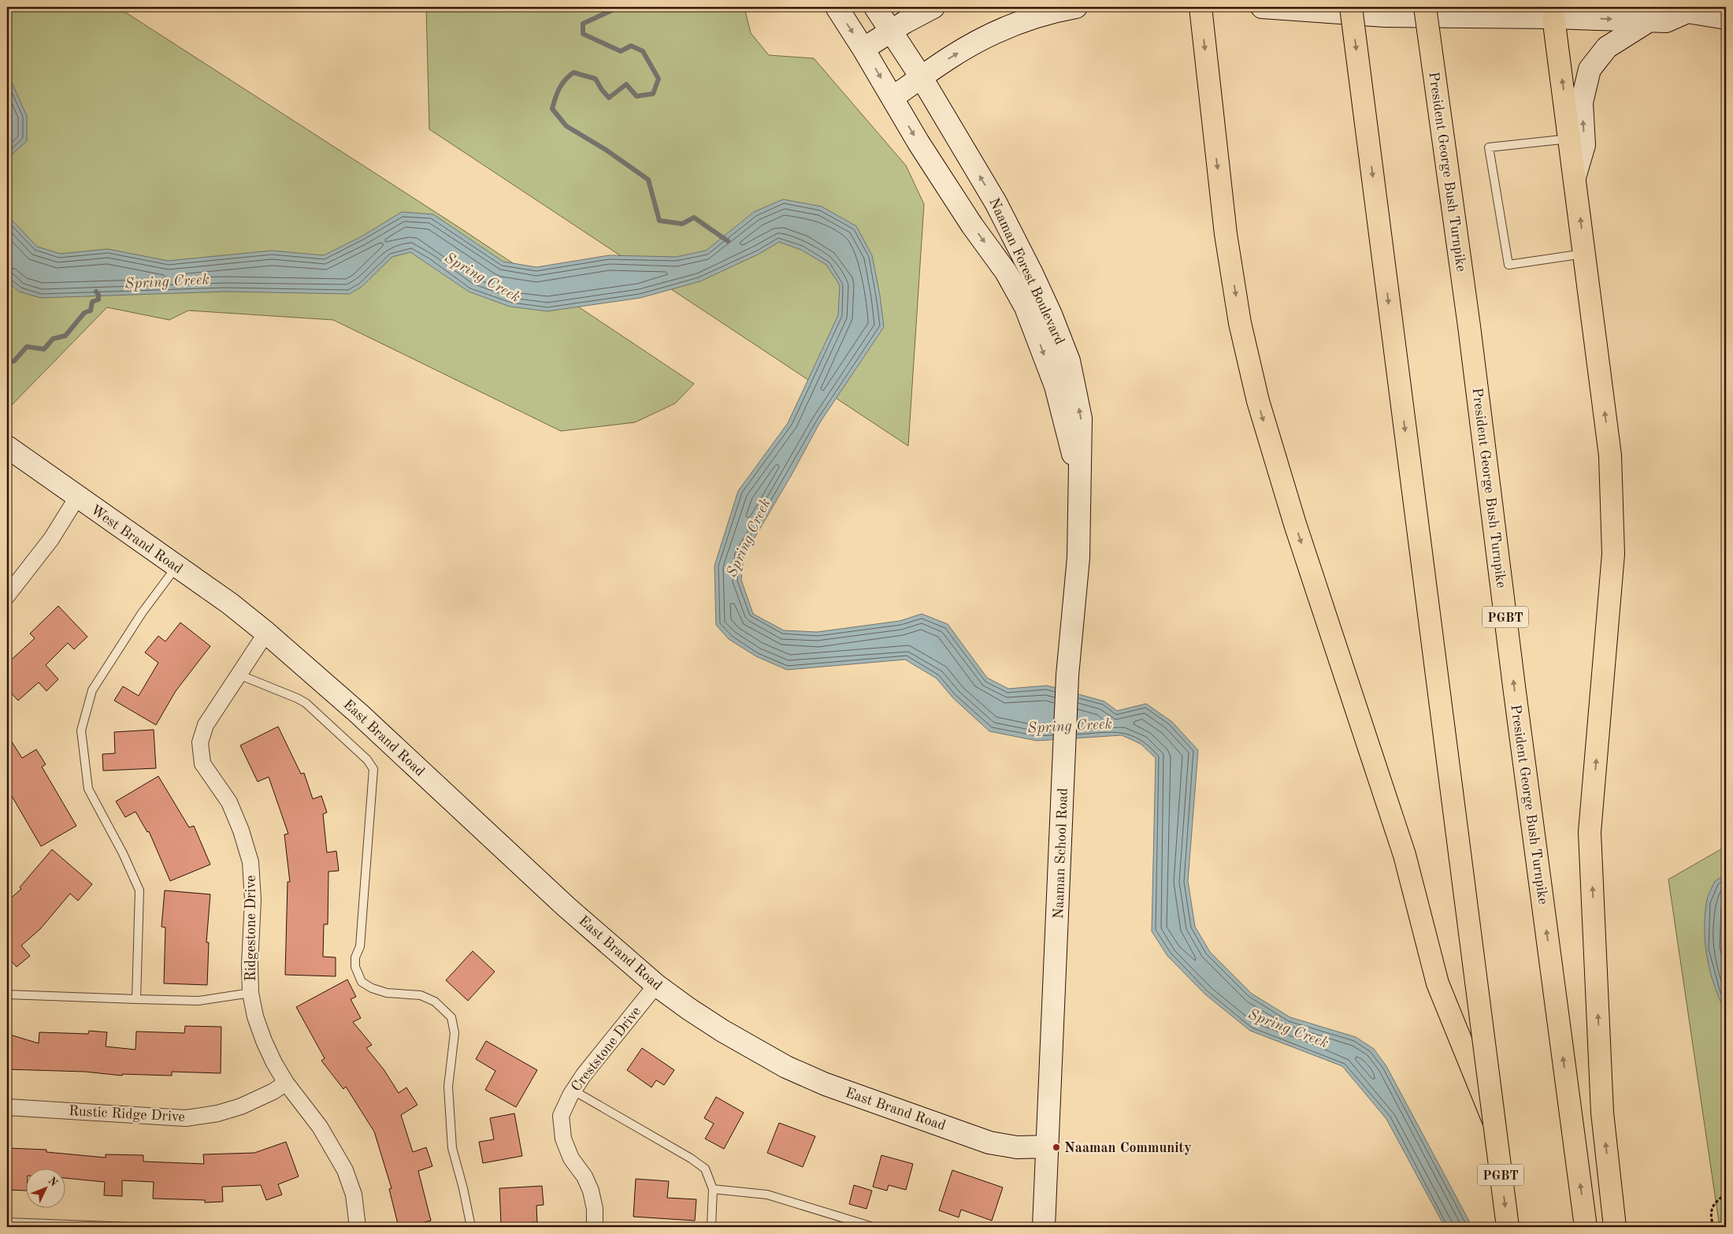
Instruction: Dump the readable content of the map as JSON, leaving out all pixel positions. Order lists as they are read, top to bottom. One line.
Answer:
{"streets":{"highway":["President George Bush Turnpike","PGBT"],"main road":["Naaman Forest Boulevard","West Brand Road","East Brand Road","Naaman School Road"],"street":["Ridgestone Drive","Creststone Drive","Rustic Ridge Drive"]},"crossings":[["Naaman Forest Boulevard","Naaman School Road"],["West Brand Road","East Brand Road"],["West Brand Road","Ridgestone Drive"],["East Brand Road","Naaman School Road"],["East Brand Road","Ridgestone Drive"],["East Brand Road","Creststone Drive"],["Ridgestone Drive","Rustic Ridge Drive"]],"water":["Spring Creek"],"places":["Naaman Community"],"north":"top right"}
